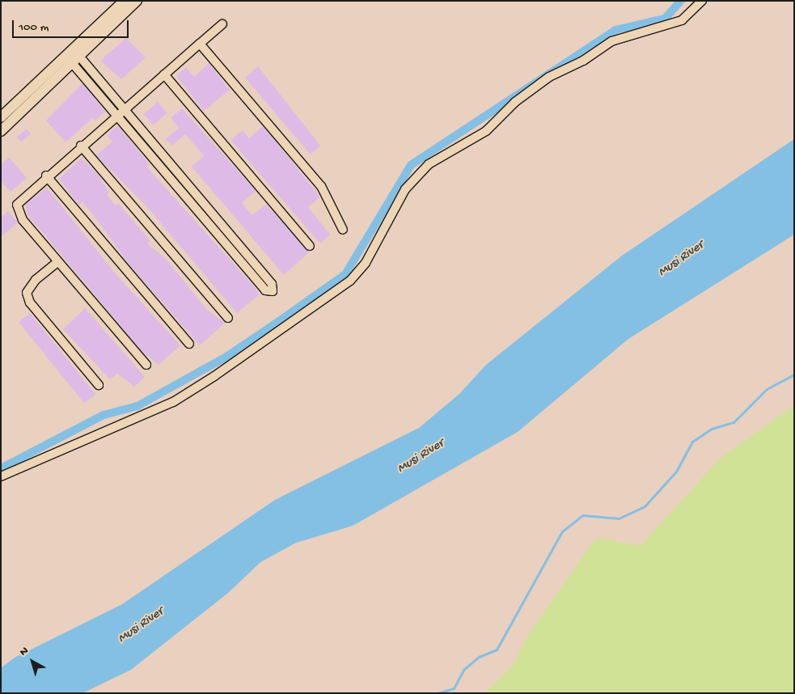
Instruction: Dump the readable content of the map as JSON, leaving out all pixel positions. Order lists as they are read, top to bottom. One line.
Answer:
{"water":["Musi River"],"scale_bar":"100 m","north":"top left"}
